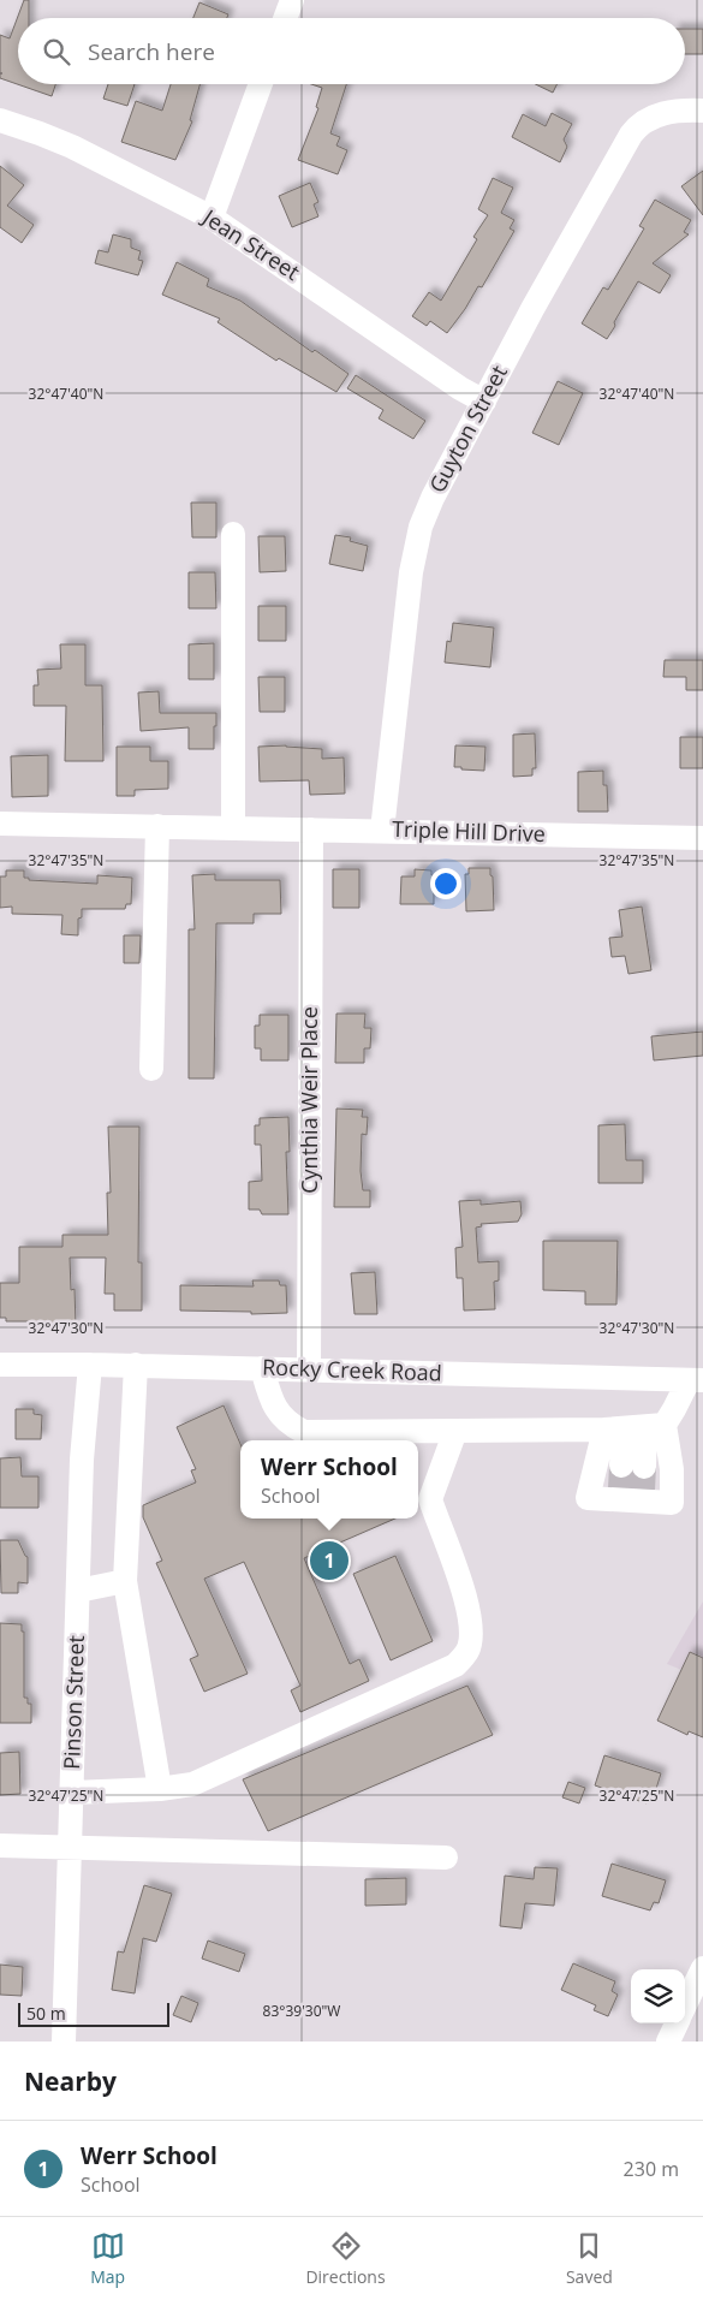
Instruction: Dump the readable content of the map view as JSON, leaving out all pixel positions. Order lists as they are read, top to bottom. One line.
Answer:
{"streets":{"street":["Jean Street","Guyton Street","Triple Hill Drive","Cynthia Weir Place","Rocky Creek Road","Pinson Street"]},"crossings":[["Jean Street","Guyton Street"],["Guyton Street","Triple Hill Drive"],["Triple Hill Drive","Cynthia Weir Place"],["Cynthia Weir Place","Rocky Creek Road"],["Rocky Creek Road","Pinson Street"]],"scale_bar":"50 m","page":{"search":"Search here","popup":["Werr School","School"],"pins":"1","scale":"50 m","heading":"Nearby","list":[{"mark":"1","name":"Werr School","note":"School","value":"230 m"}],"nav":["Map","Directions","Saved"]},"coordinates":["32°47'40\"N","32°47'35\"N","32°47'30\"N","32°47'25\"N","83°39'30\"W"]}
